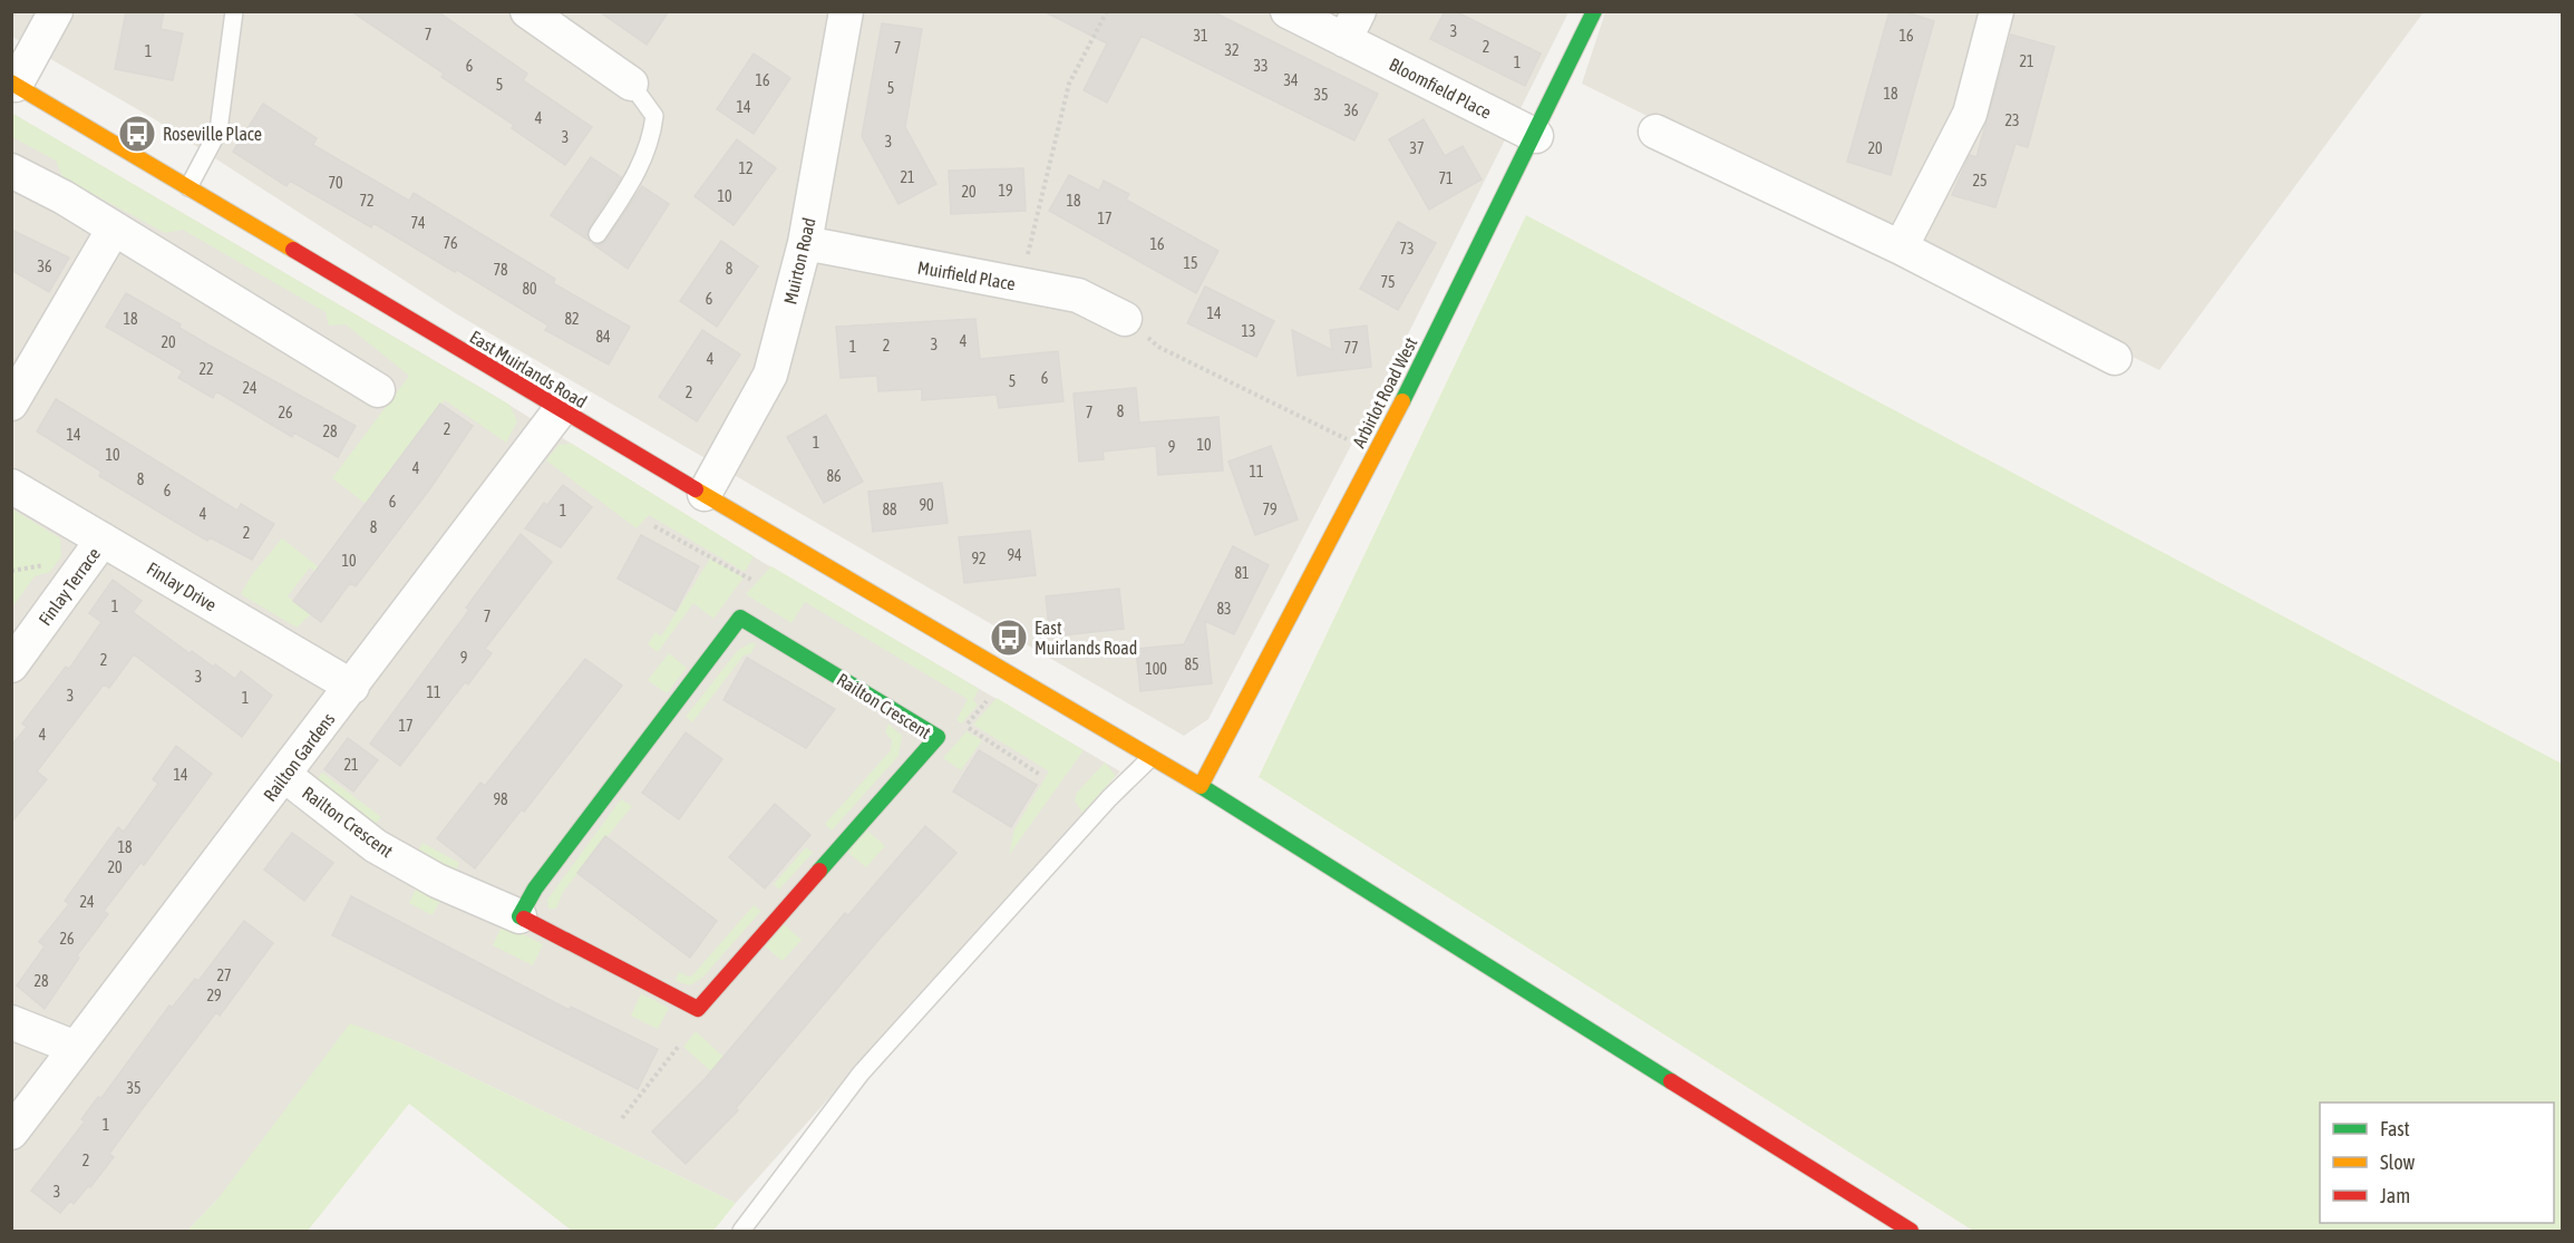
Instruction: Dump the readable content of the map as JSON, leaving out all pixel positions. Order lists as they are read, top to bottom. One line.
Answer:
{"streets":{"street":["Bloomfield Place","Muirton Road","Muirfield Place","East Muirlands Road","Arbirlot Road West","Finlay Terrace","Finlay Drive","Railton Crescent","Railton Gardens"]},"crossings":[["Bloomfield Place","Arbirlot Road West"],["Muirton Road","Muirfield Place"],["Muirton Road","East Muirlands Road"],["East Muirlands Road","Arbirlot Road West"],["East Muirlands Road","Railton Gardens"],["Finlay Terrace","Finlay Drive"],["Finlay Drive","Railton Gardens"],["Railton Crescent","Railton Gardens"]],"places":{"bus stop":["Roseville Place","East Muirlands Road"]},"house_numbers":["3","7","31","16","2","7","32","1","21","1","6","33","16","34","5","5","18","35","14","36","4","23","3","3","37","20","12","21","71","25","70","19","20","10","72","18","17","74","76","16","73","15","36","8","78","75","80","6","14","18","82","13","84","4","20","3","2","1","77","4","22","6","5","24","2","8","26","7","2","28","14","1","10","9","10","4","11","86","8","6","6","90","88","79","1","4","8","2","94","92","10","81","1","83","7","9","2","85","100","3","11","3","1","17","4","21","14","98","18","20","24","26","27","28","29","35","1","2","3"],"legend":["Fast","Slow","Jam"]}
